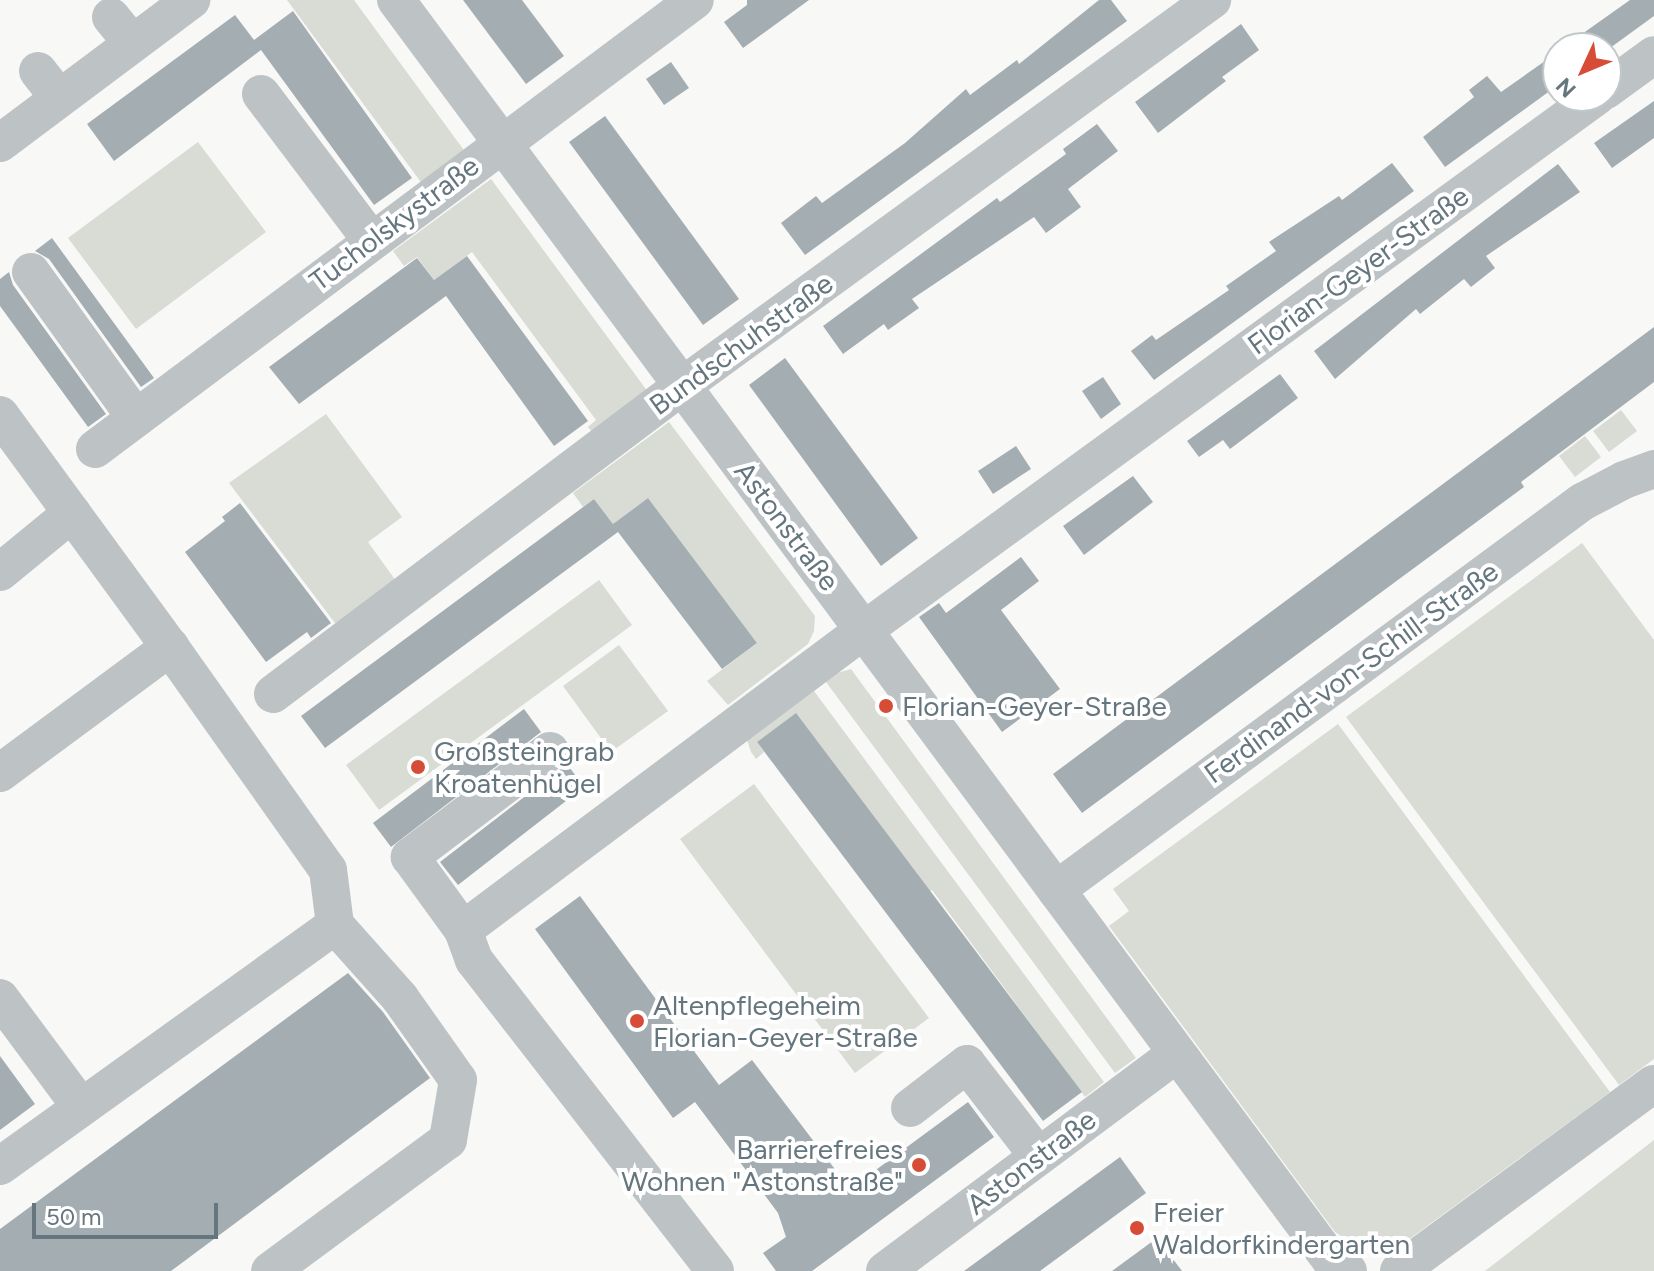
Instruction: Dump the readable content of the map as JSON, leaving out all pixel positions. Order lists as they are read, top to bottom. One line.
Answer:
{"streets":{"street":["Tucholskystraße","Florian-Geyer-Straße","Bundschuhstraße","Astonstraße","Ferdinand-von-Schill-Straße"]},"crossings":[["Tucholskystraße","Astonstraße"],["Florian-Geyer-Straße","Astonstraße"],["Bundschuhstraße","Astonstraße"],["Astonstraße","Ferdinand-von-Schill-Straße"]],"places":["Florian-Geyer-Straße","Großsteingrab Kroatenhügel","Altenpflegeheim Florian-Geyer-Straße","Barrierefreies Wohnen \"Astonstraße\"","Freier Waldorfkindergarten"],"scale_bar":"50 m","north":"bottom left"}
